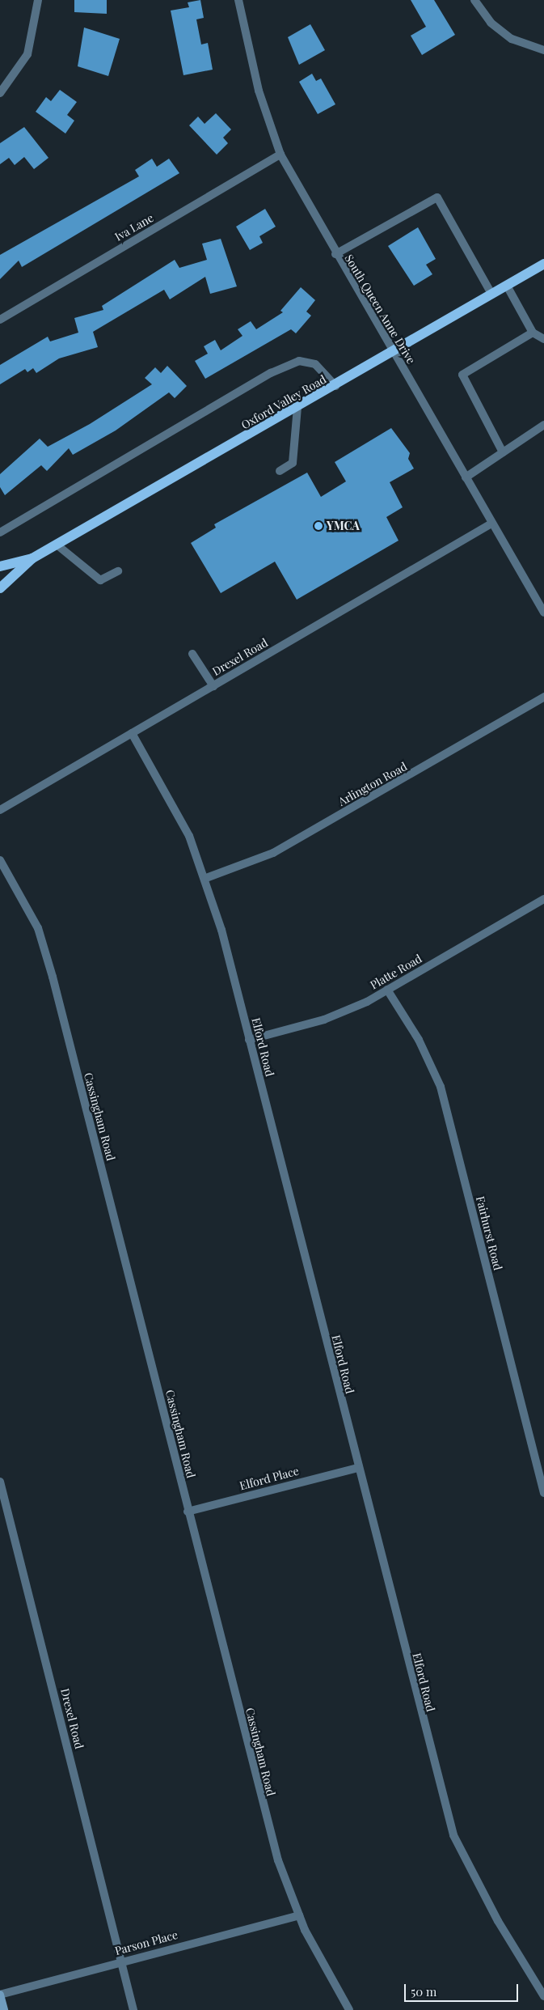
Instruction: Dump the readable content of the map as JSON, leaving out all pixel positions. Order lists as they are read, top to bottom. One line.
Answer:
{"streets":{"main road":["Oxford Valley Road"],"street":["Iva Lane","South Queen Anne Drive","Drexel Road","Arlington Road","Platte Road","Elford Road","Cassingham Road","Fairhurst Road","Elford Place","Parson Place"]},"crossings":[["Iva Lane","South Queen Anne Drive"],["South Queen Anne Drive","Oxford Valley Road"],["South Queen Anne Drive","Drexel Road"],["Drexel Road","Elford Road"],["Drexel Road","Parson Place"],["Arlington Road","Elford Road"],["Platte Road","Elford Road"],["Platte Road","Fairhurst Road"],["Elford Road","Elford Place"],["Cassingham Road","Elford Place"],["Cassingham Road","Parson Place"]],"places":["YMCA"],"scale_bar":"50 m"}
